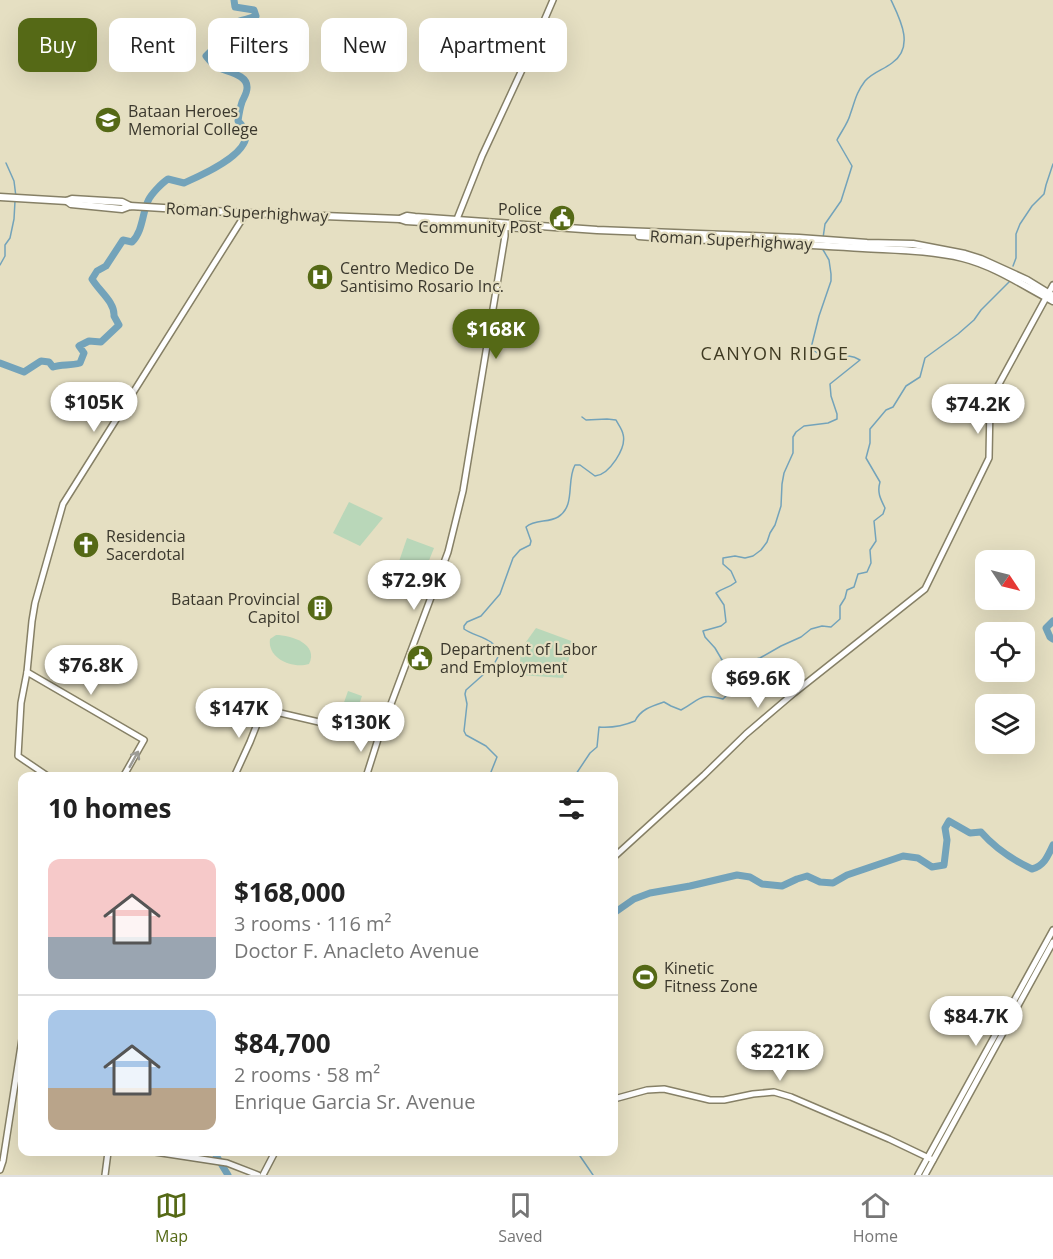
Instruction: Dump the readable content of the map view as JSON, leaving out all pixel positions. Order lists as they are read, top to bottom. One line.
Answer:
{"streets":{"main road":["Roman Superhighway"]},"districts":["CANYON RIDGE"],"places":{"school or university":["Bataan Heroes Memorial College"],"public building":["Police Community Post","Department of Labor and Employment"],"hospital":["Centro Medico De Santisimo Rosario Inc."],"church":["Residencia Sacerdotal"],"building":["Bataan Provincial Capitol"],"sports":["Kinetic Fitness Zone"]},"north":"bottom right","page":{"chip":["Buy","Rent","Filters","New","Apartment"],"price":["$168K","$105K","$74.2K","$72.9K","$76.8K","$69.6K","$147K","$130K","$84.7K","$221K"],"heading":"10 homes","list":[{"name":"$168,000","note":"3 rooms · 116 m² · Doctor F. Anacleto Avenue"},{"name":"$84,700","note":"2 rooms · 58 m² · Enrique Garcia Sr. Avenue"}],"tabs":["Map","Saved","Home"]}}
